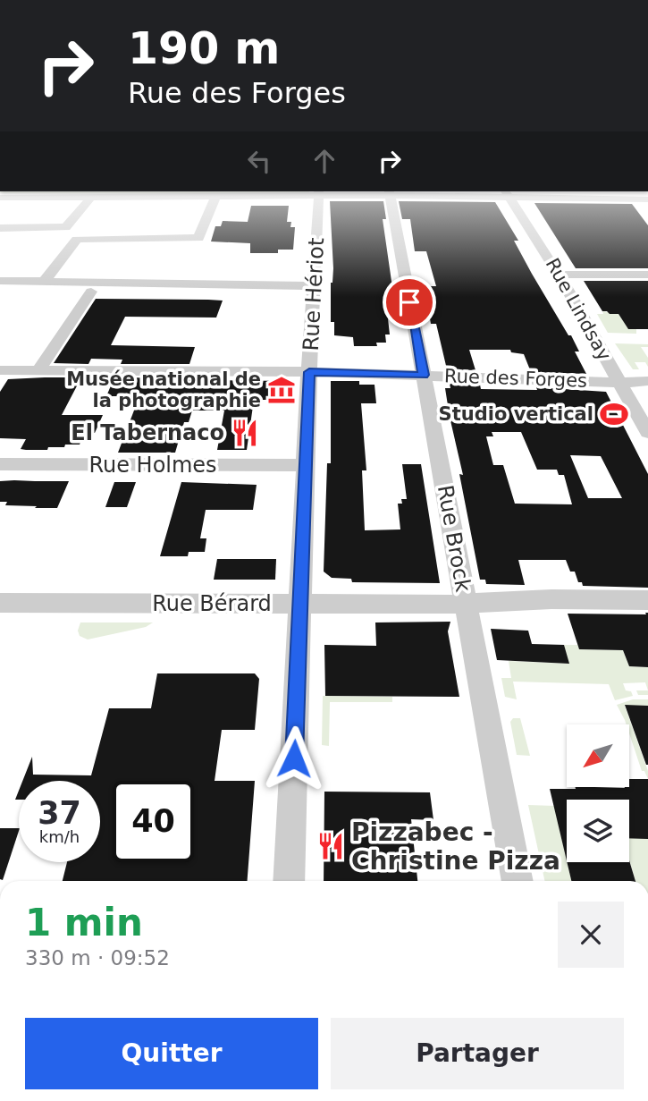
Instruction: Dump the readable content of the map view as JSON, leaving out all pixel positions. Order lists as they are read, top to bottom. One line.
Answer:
{"streets":{"street":["Rue Hériot","Rue Lindsay","Rue des Forges","Rue Holmes","Rue Brock","Rue Bérard"]},"crossings":[["Rue Hériot","Rue des Forges"],["Rue Hériot","Rue Holmes"],["Rue Hériot","Rue Bérard"],["Rue Lindsay","Rue des Forges"],["Rue des Forges","Rue Brock"],["Rue Brock","Rue Bérard"]],"places":{"museum":["Musée national de la photographie"],"sports":["Studio vertical"],"restaurant":["El Tabernaco","Pizzabec - Christine Pizza"]},"north":"bottom left","page":{"turn":["190 m","Rue des Forges"],"speed":"37 km/h","limit":"40","heading":["1 min","330 m · 09:52"],"buttons":["Quitter","Partager"]}}
